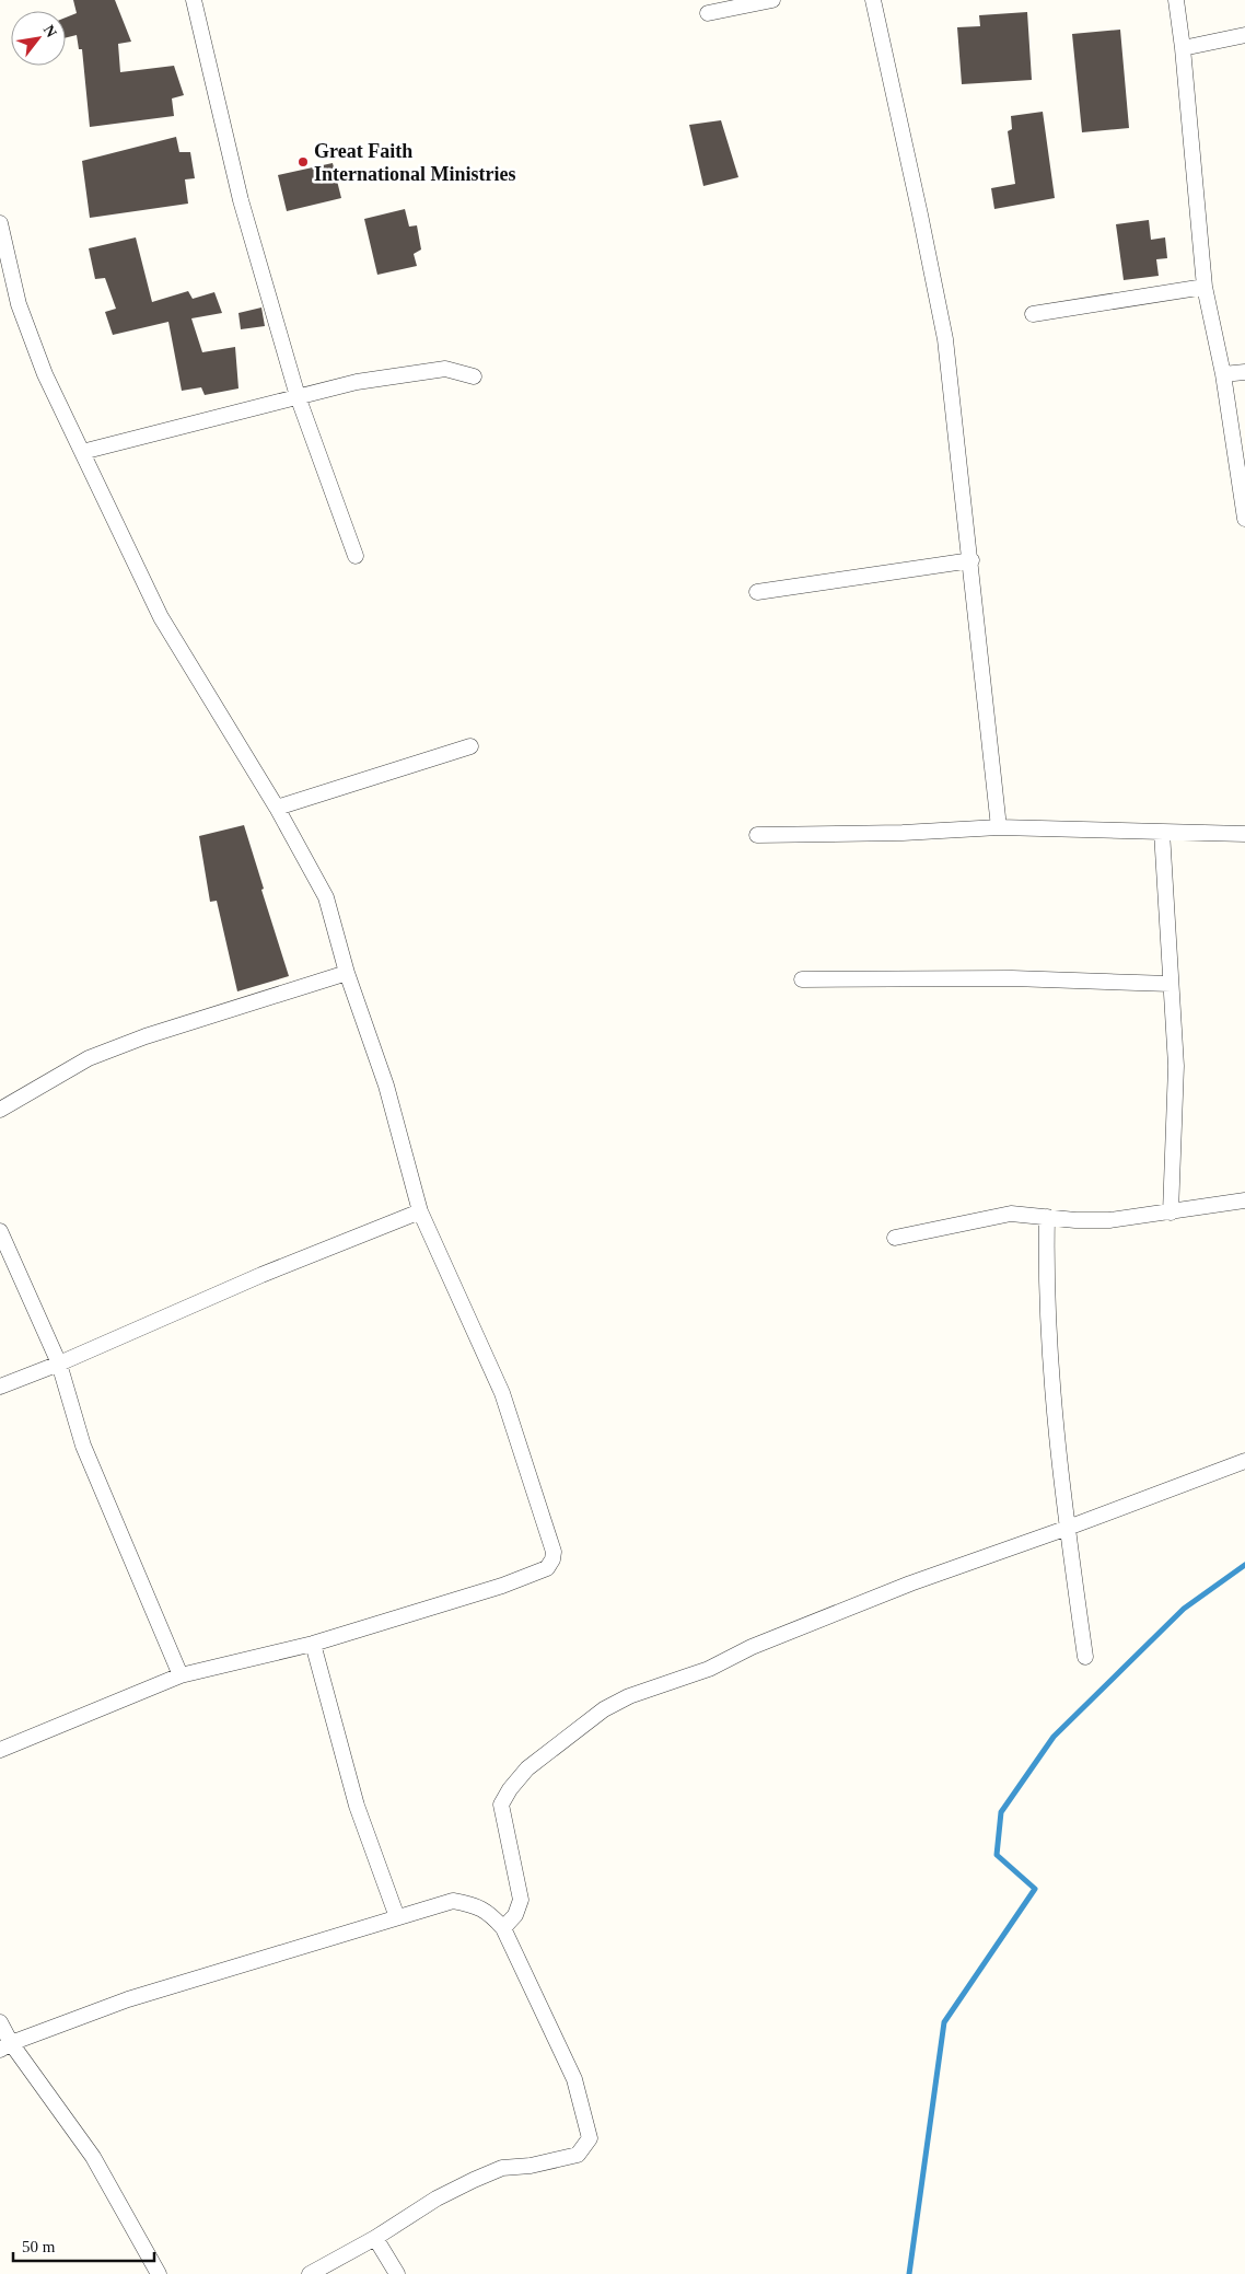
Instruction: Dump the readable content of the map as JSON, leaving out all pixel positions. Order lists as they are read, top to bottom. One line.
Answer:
{"places":["Great Faith International Ministries"],"scale_bar":"50 m","north":"top right"}
